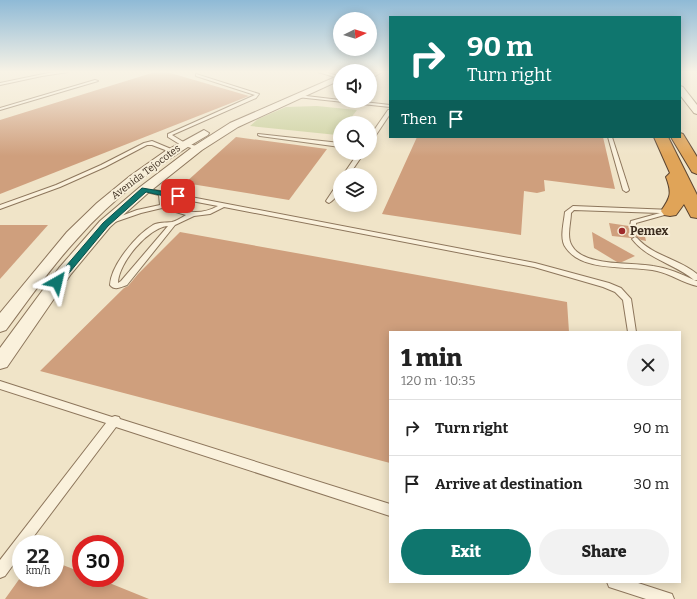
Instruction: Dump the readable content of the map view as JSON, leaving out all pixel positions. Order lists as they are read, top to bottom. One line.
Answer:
{"streets":{"street":["Avenida Tejocotes"]},"places":["Pemex"],"north":"right","page":{"turn":["90 m","Turn right"],"then":"Then","heading":["1 min","120 m · 10:35"],"list":[{"name":"Turn right","value":"90 m"},{"name":"Arrive at destination","value":"30 m"}],"buttons":["Exit","Share"],"speed":"22 km/h","limit":"30"}}
